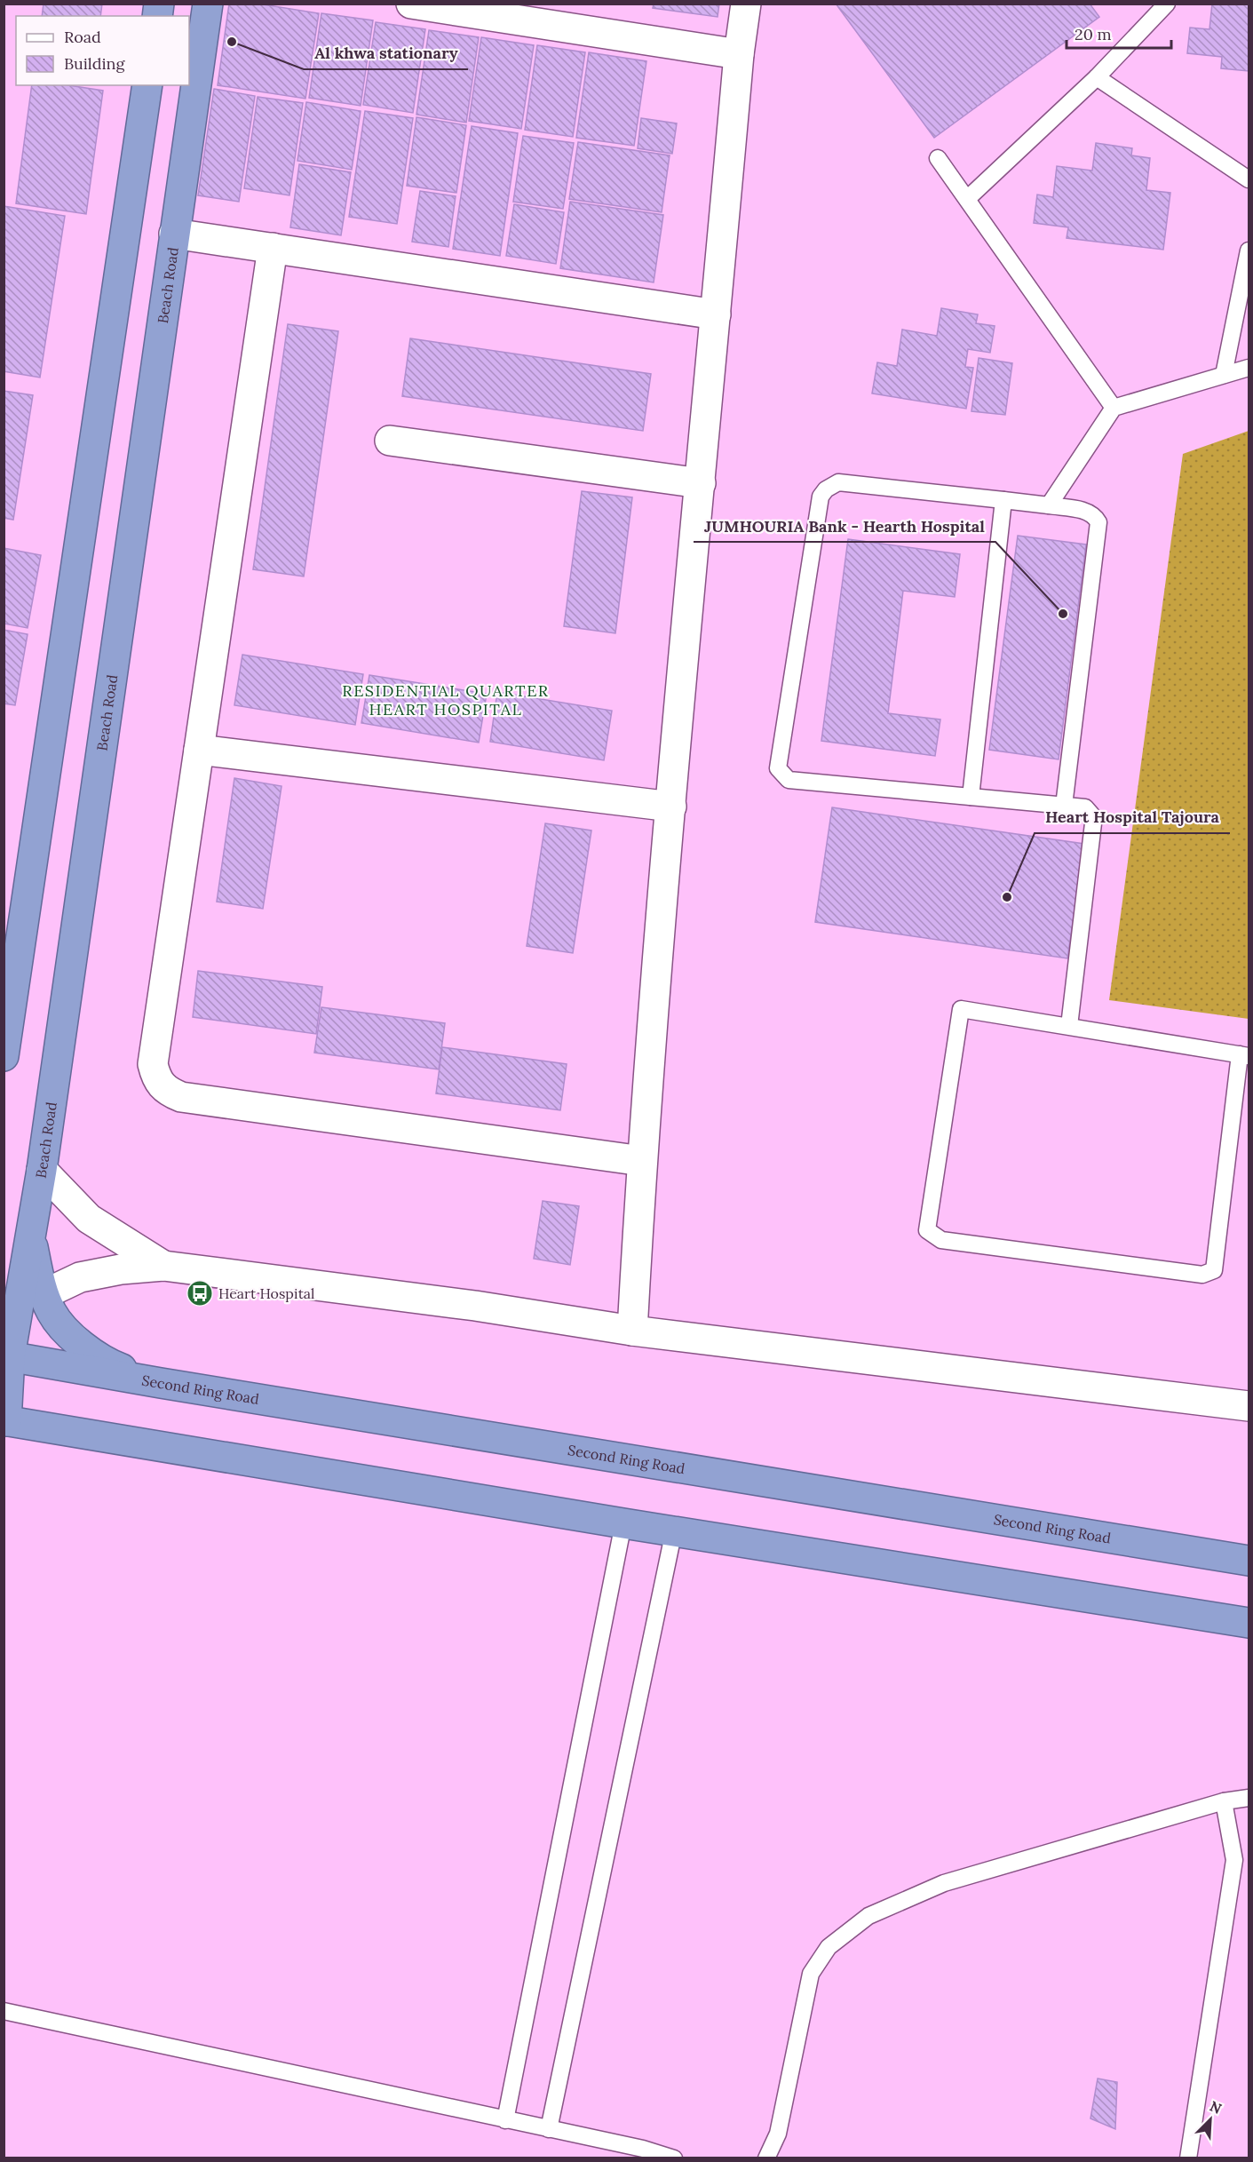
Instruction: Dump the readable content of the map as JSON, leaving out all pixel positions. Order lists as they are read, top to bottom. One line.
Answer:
{"streets":{"highway":["Beach Road","Second Ring Road"]},"crossings":[["Beach Road","Second Ring Road"]],"districts":["RESIDENTIAL QUARTER HEART HOSPITAL"],"places":{"other":["Al khwa stationary","JUMHOURIA Bank - Hearth Hospital","Heart Hospital Tajoura"],"bus stop":["Heart Hospital"]},"legend":["Road","Building"],"scale_bar":"20 m","north":"top right"}
